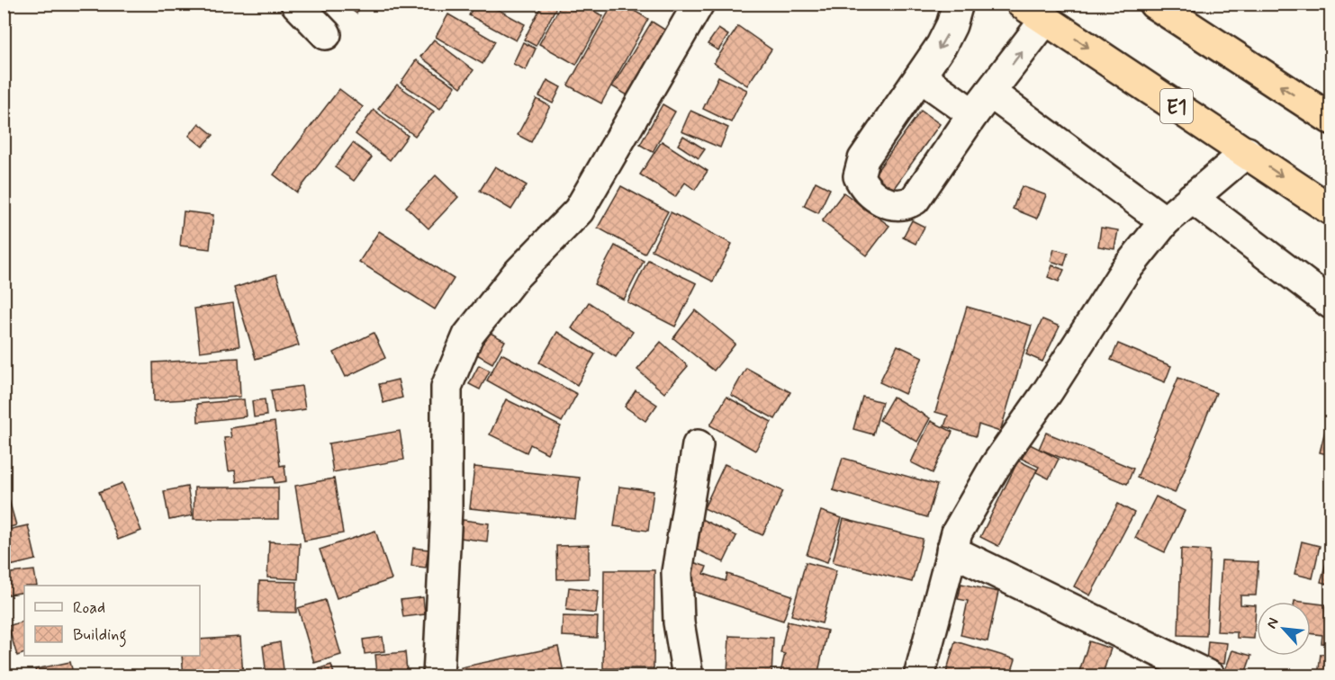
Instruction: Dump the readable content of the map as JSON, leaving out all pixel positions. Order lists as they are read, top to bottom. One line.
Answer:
{"streets":{"highway":["E1"]},"legend":["Road","Building"],"north":"top left"}
